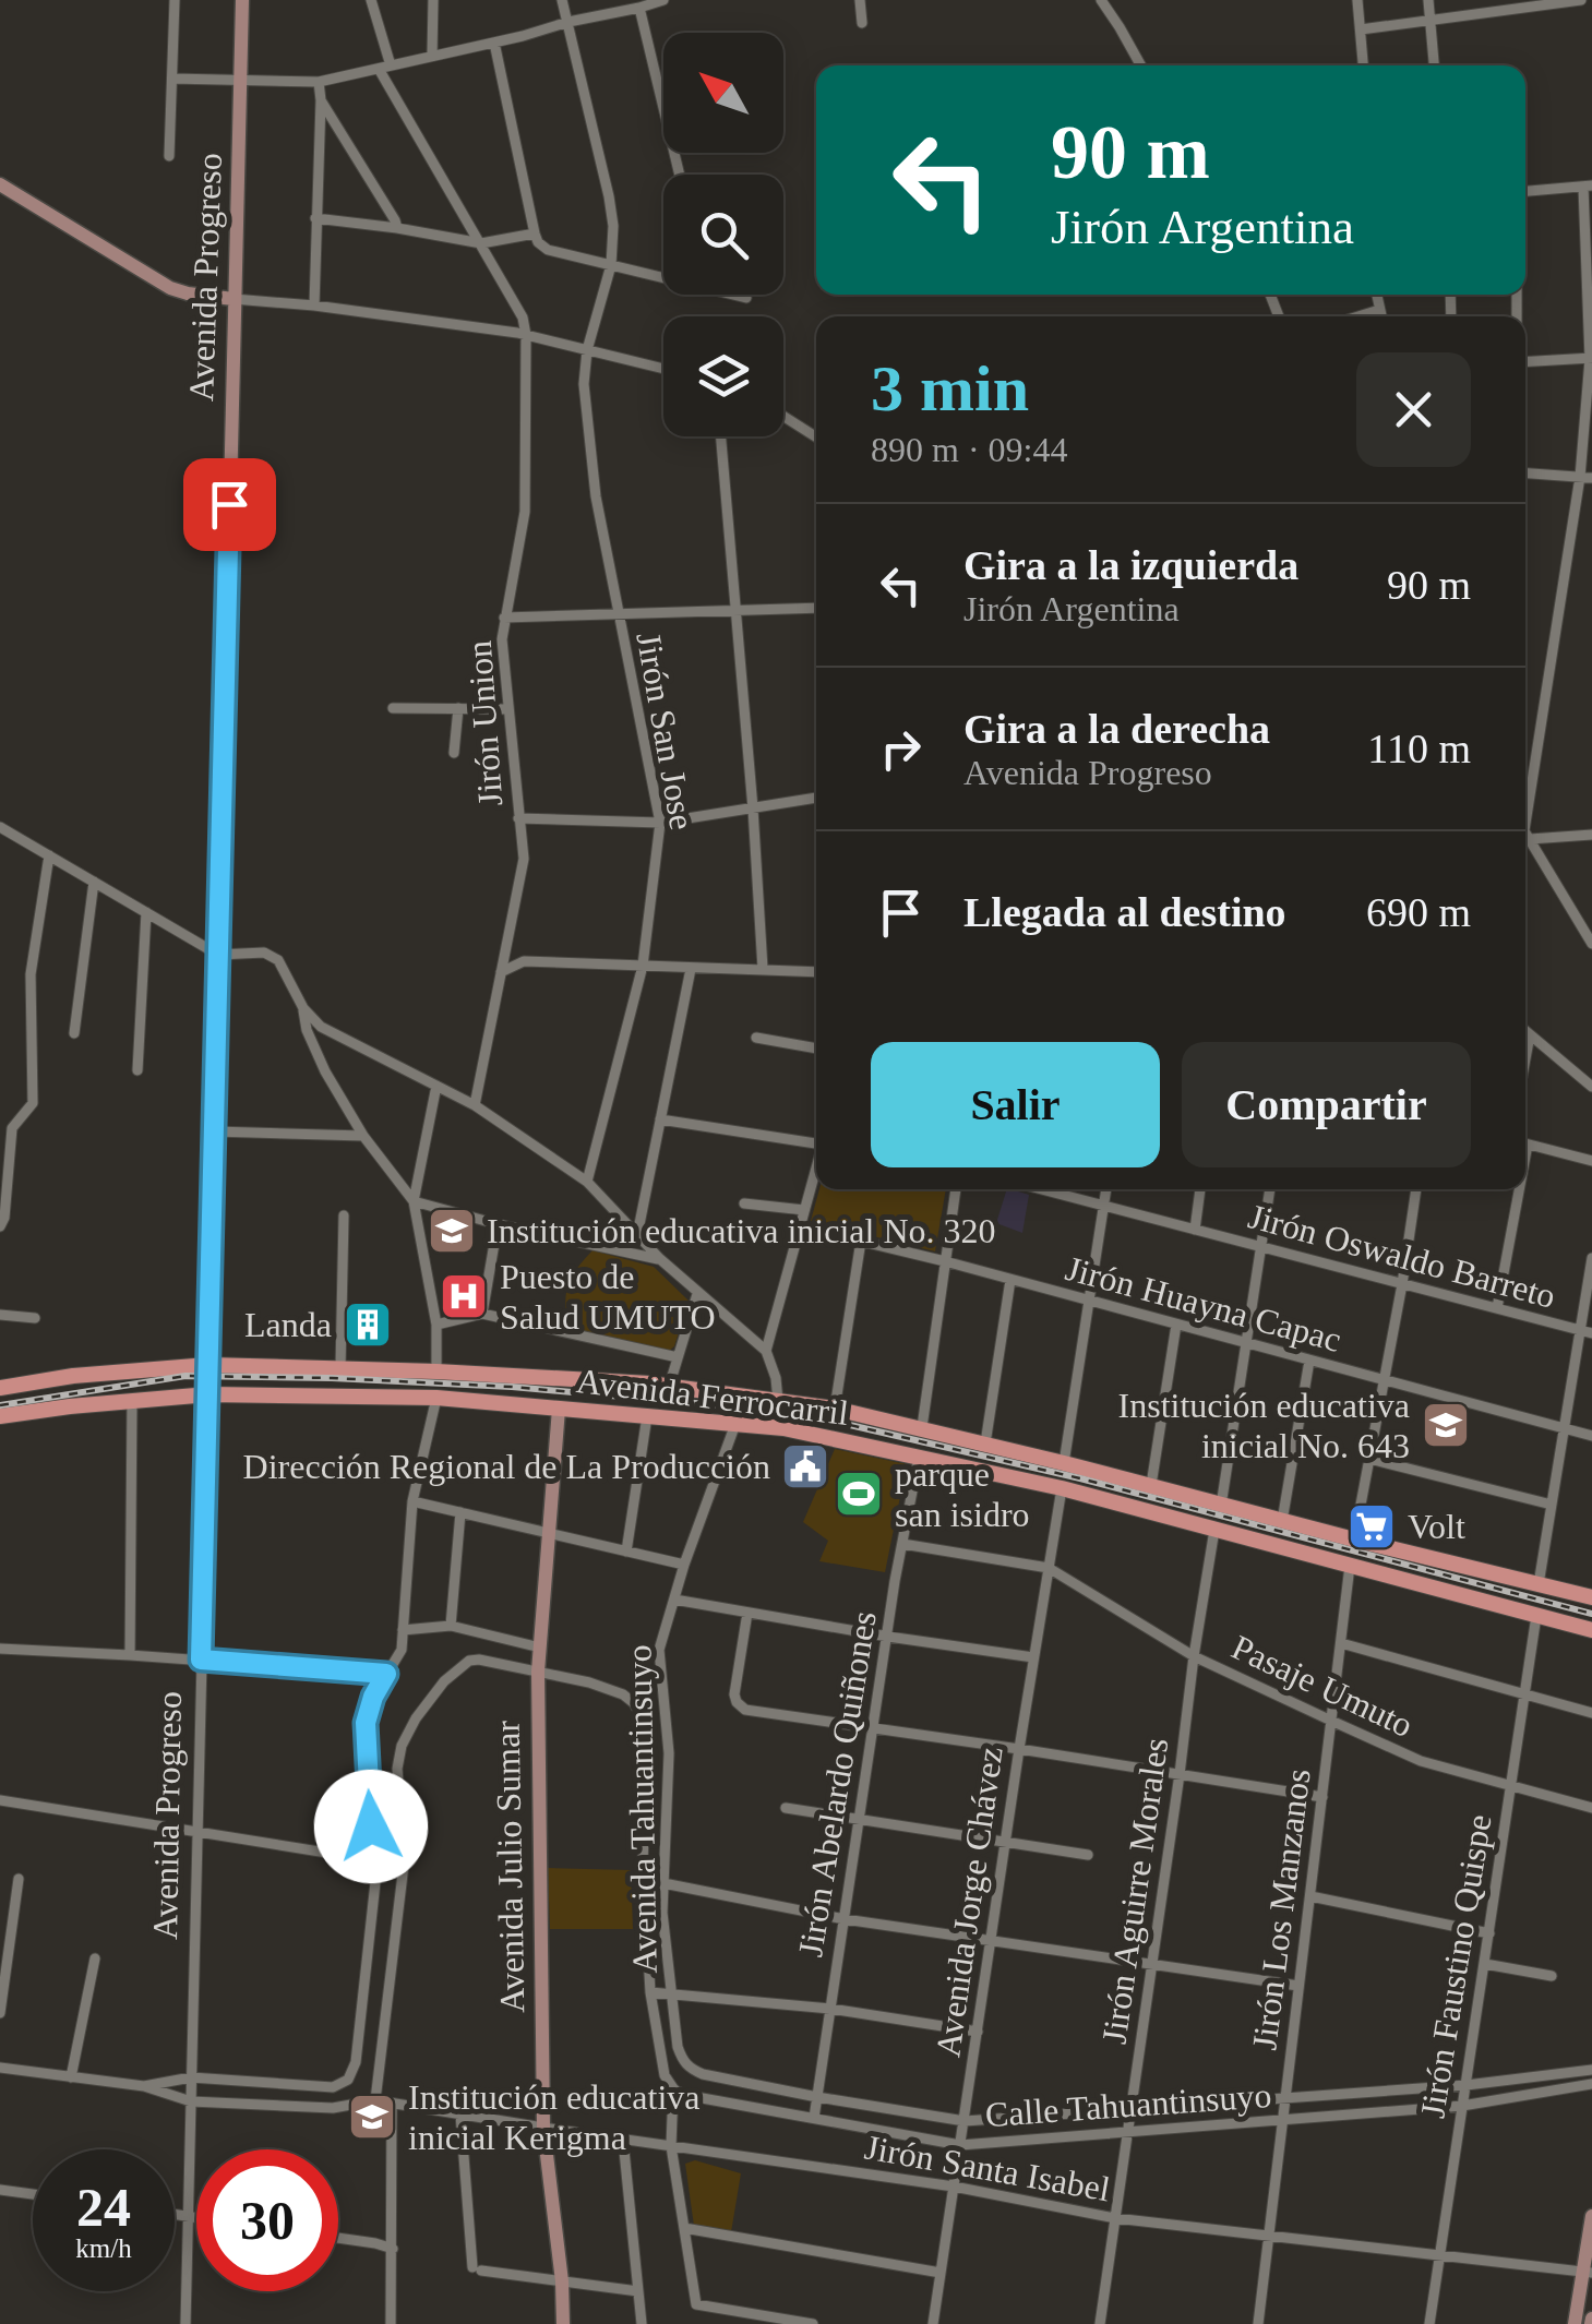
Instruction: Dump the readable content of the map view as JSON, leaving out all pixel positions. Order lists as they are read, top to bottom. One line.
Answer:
{"streets":{"main road":["Avenida Ferrocarril"],"street":["Avenida Progreso","Jirón Union","Jirón San Jose","Jirón Oswaldo Barreto","Jirón Huayna Capac","Pasaje Umuto","Jirón Abelardo Quiñones","Avenida Tahuantinsuyo","Avenida Julio Sumar","Jirón Aguirre Morales","Avenida Jorge Chávez","Jirón Los Manzanos","Jirón Faustino Quispe","Calle Tahuantinsuyo","Jirón Santa Isabel"]},"crossings":[["Avenida Progreso","Avenida Ferrocarril"],["Avenida Ferrocarril","Jirón Abelardo Quiñones"],["Avenida Ferrocarril","Avenida Tahuantinsuyo"],["Avenida Ferrocarril","Avenida Julio Sumar"],["Avenida Ferrocarril","Jirón Aguirre Morales"],["Avenida Ferrocarril","Avenida Jorge Chávez"],["Avenida Ferrocarril","Jirón Los Manzanos"],["Avenida Ferrocarril","Jirón Faustino Quispe"],["Pasaje Umuto","Jirón Aguirre Morales"],["Pasaje Umuto","Avenida Jorge Chávez"],["Pasaje Umuto","Jirón Los Manzanos"],["Pasaje Umuto","Jirón Faustino Quispe"],["Jirón Abelardo Quiñones","Calle Tahuantinsuyo"],["Avenida Tahuantinsuyo","Calle Tahuantinsuyo"],["Avenida Julio Sumar","Jirón Santa Isabel"],["Jirón Aguirre Morales","Calle Tahuantinsuyo"],["Jirón Aguirre Morales","Jirón Santa Isabel"],["Avenida Jorge Chávez","Calle Tahuantinsuyo"],["Avenida Jorge Chávez","Jirón Santa Isabel"],["Jirón Los Manzanos","Calle Tahuantinsuyo"],["Jirón Los Manzanos","Jirón Santa Isabel"],["Jirón Faustino Quispe","Calle Tahuantinsuyo"],["Jirón Faustino Quispe","Jirón Santa Isabel"]],"places":{"school or university":["Institución educativa inicial No. 320","Institución educativa inicial No. 643","Institución educativa inicial Kerigma"],"hospital":["Puesto de Salud UMUTO"],"building":["Landa"],"public building":["Dirección Regional de La Producción"],"sports":["parque san isidro"],"supermarket":["Volt"]},"north":"top left","page":{"turn":["90 m","Jirón Argentina"],"heading":["3 min","890 m · 09:44"],"list":[{"name":"Gira a la izquierda","note":"Jirón Argentina","value":"90 m"},{"name":"Gira a la derecha","note":"Avenida Progreso","value":"110 m"},{"name":"Llegada al destino","value":"690 m"}],"buttons":["Salir","Compartir"],"speed":"24 km/h","limit":"30"}}
